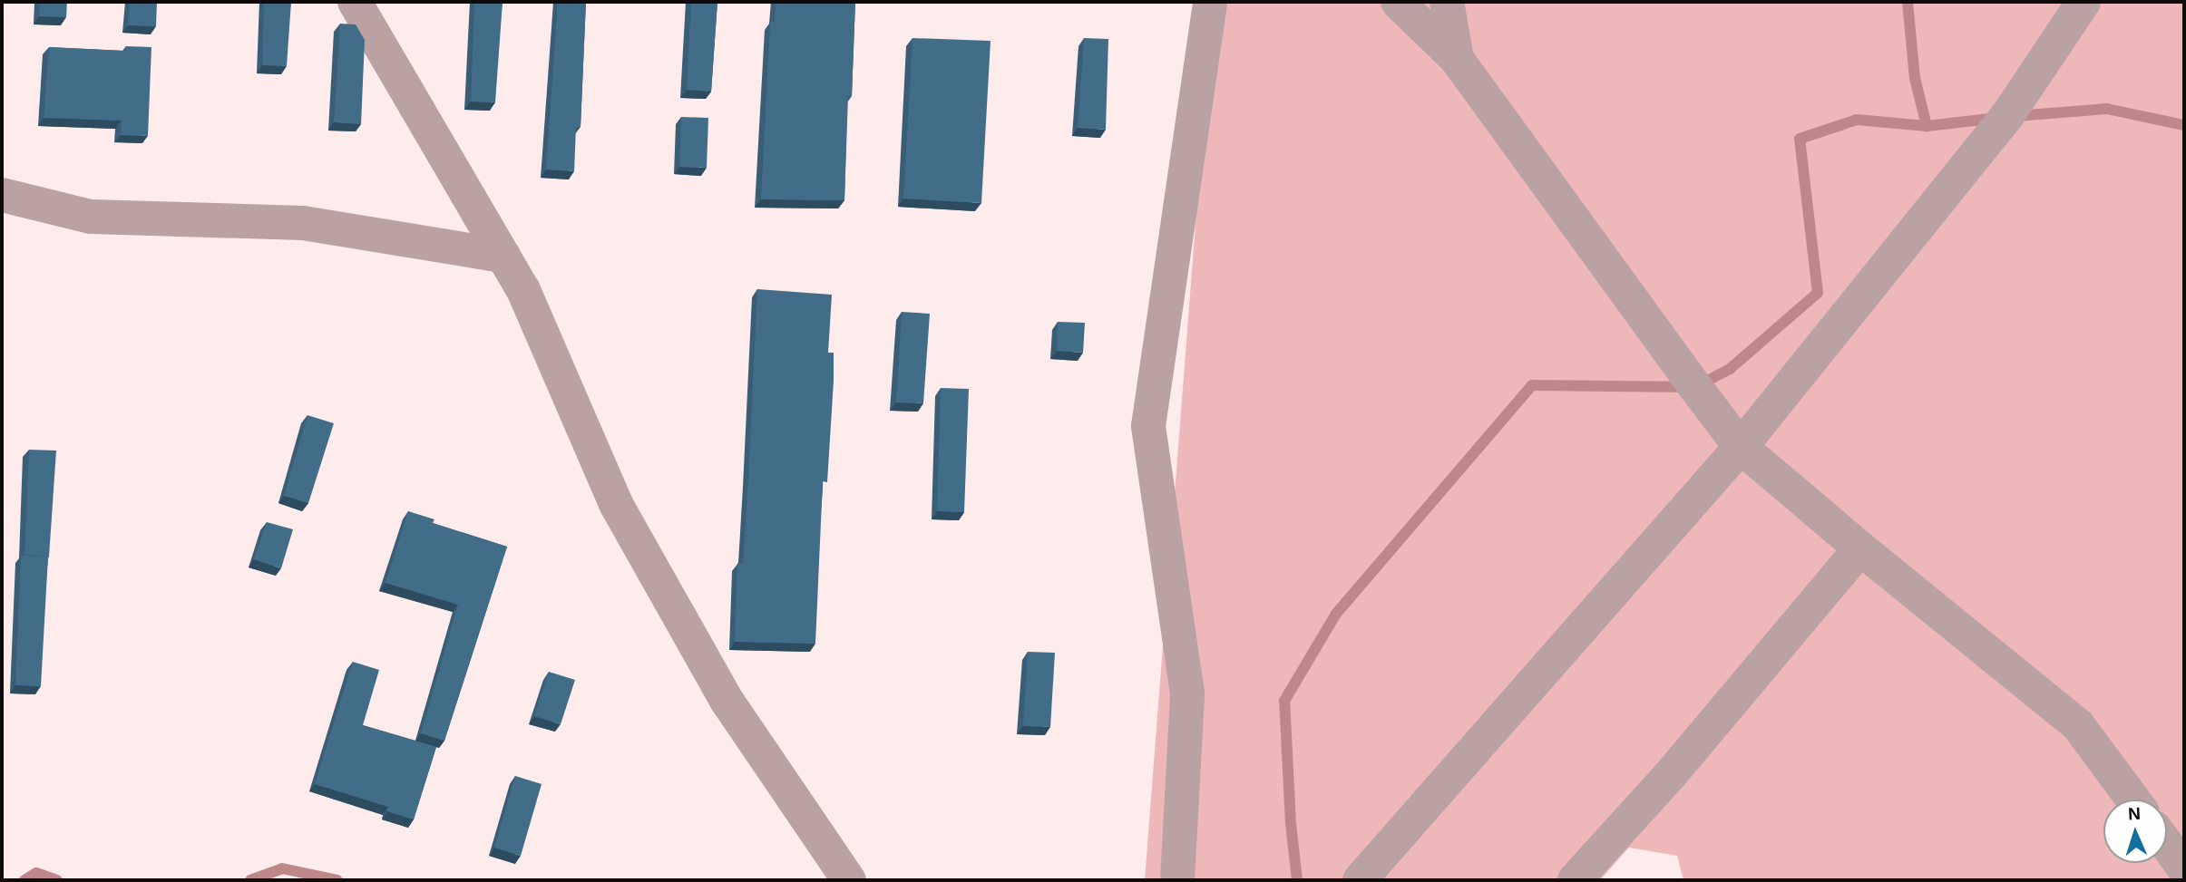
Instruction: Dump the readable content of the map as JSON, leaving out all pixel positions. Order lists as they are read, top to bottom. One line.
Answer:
{"north":"top"}
